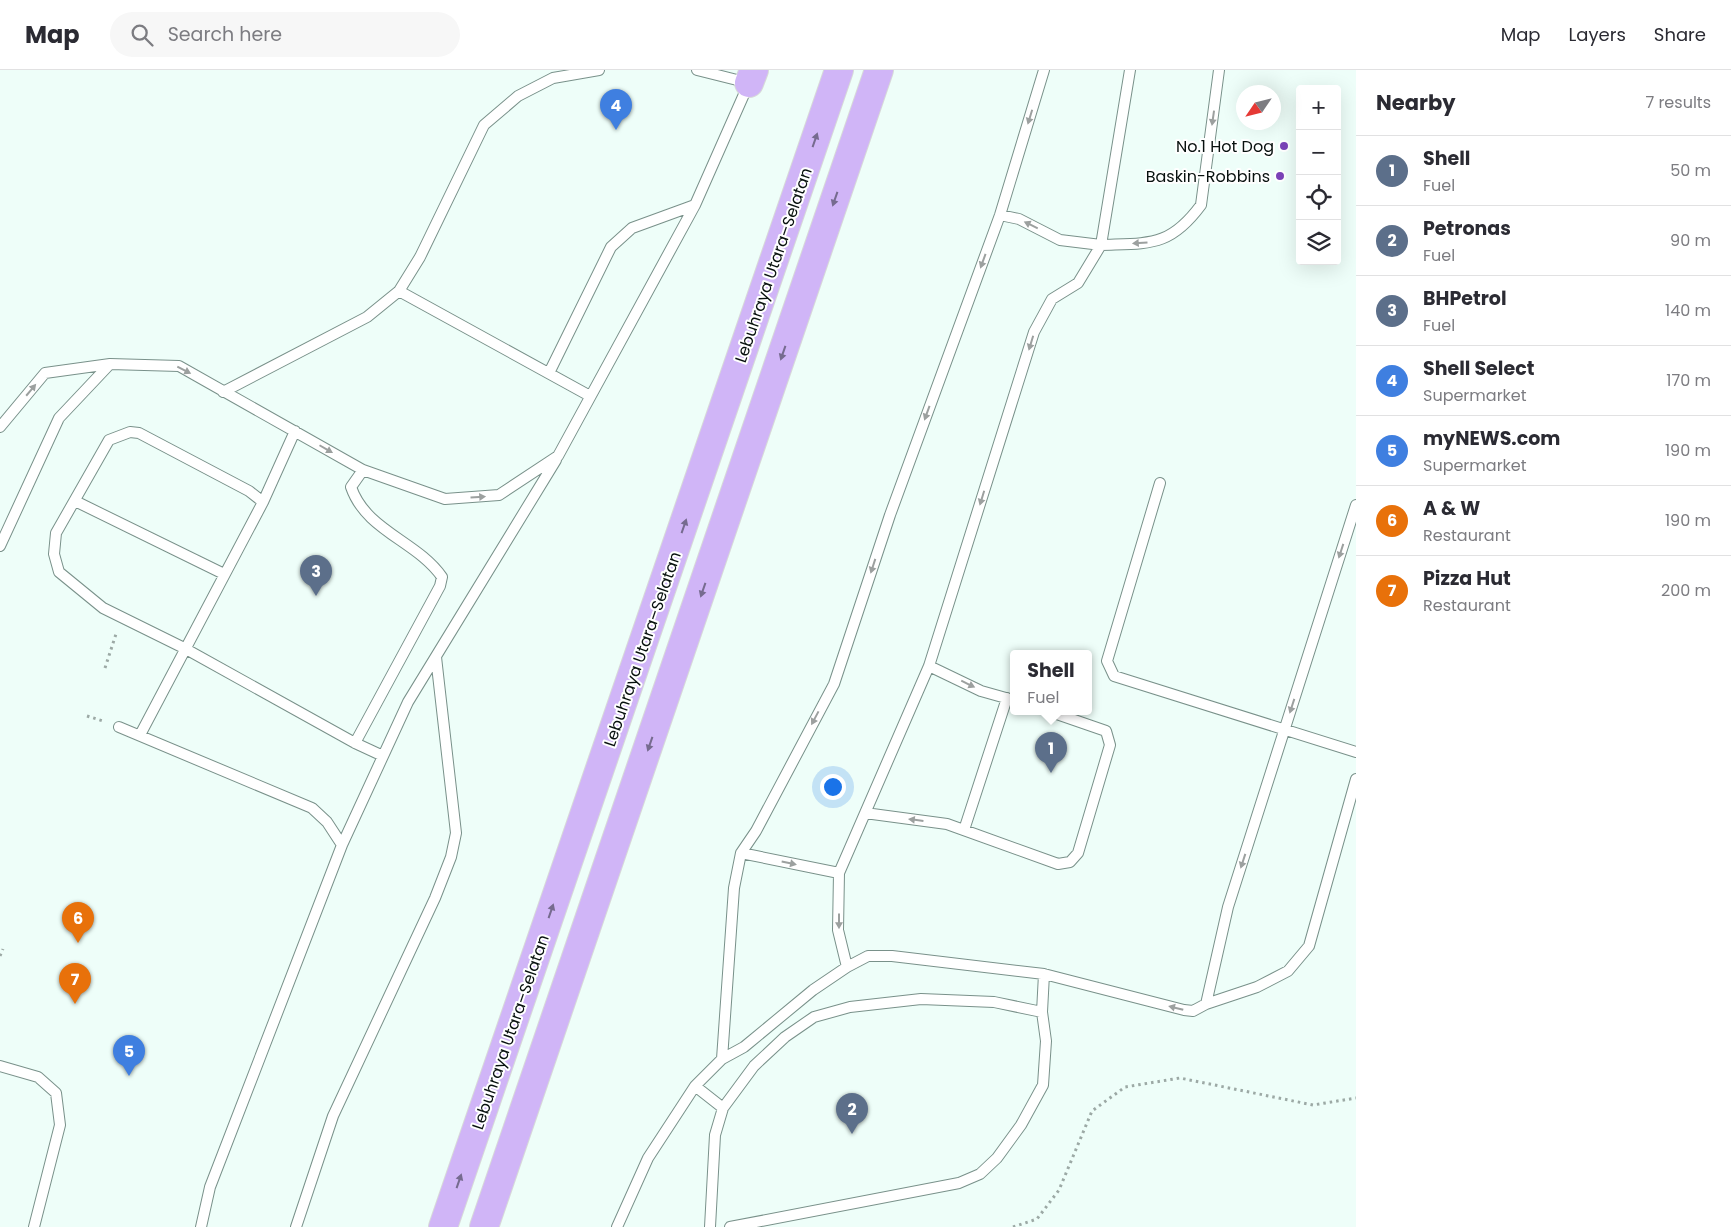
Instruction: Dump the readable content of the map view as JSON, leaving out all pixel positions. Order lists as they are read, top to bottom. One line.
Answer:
{"streets":{"highway":["Lebuhraya Utara–Selatan"]},"places":["No.1 Hot Dog","Baskin-Robbins"],"north":"bottom left","page":{"header":"Map","search":"Search here","nav":["Map","Layers","Share"],"heading":["Nearby","7 results"],"map_buttons":["+","−"],"pins":["4","3","1","6","7","5","2"],"list":[{"mark":"1","name":"Shell","note":"Fuel","value":"50 m"},{"mark":"2","name":"Petronas","note":"Fuel","value":"90 m"},{"mark":"3","name":"BHPetrol","note":"Fuel","value":"140 m"},{"mark":"4","name":"Shell Select","note":"Supermarket","value":"170 m"},{"mark":"5","name":"myNEWS.com","note":"Supermarket","value":"190 m"},{"mark":"6","name":"A & W","note":"Restaurant","value":"190 m"},{"mark":"7","name":"Pizza Hut","note":"Restaurant","value":"200 m"}],"popup":["Shell","Fuel"]}}
